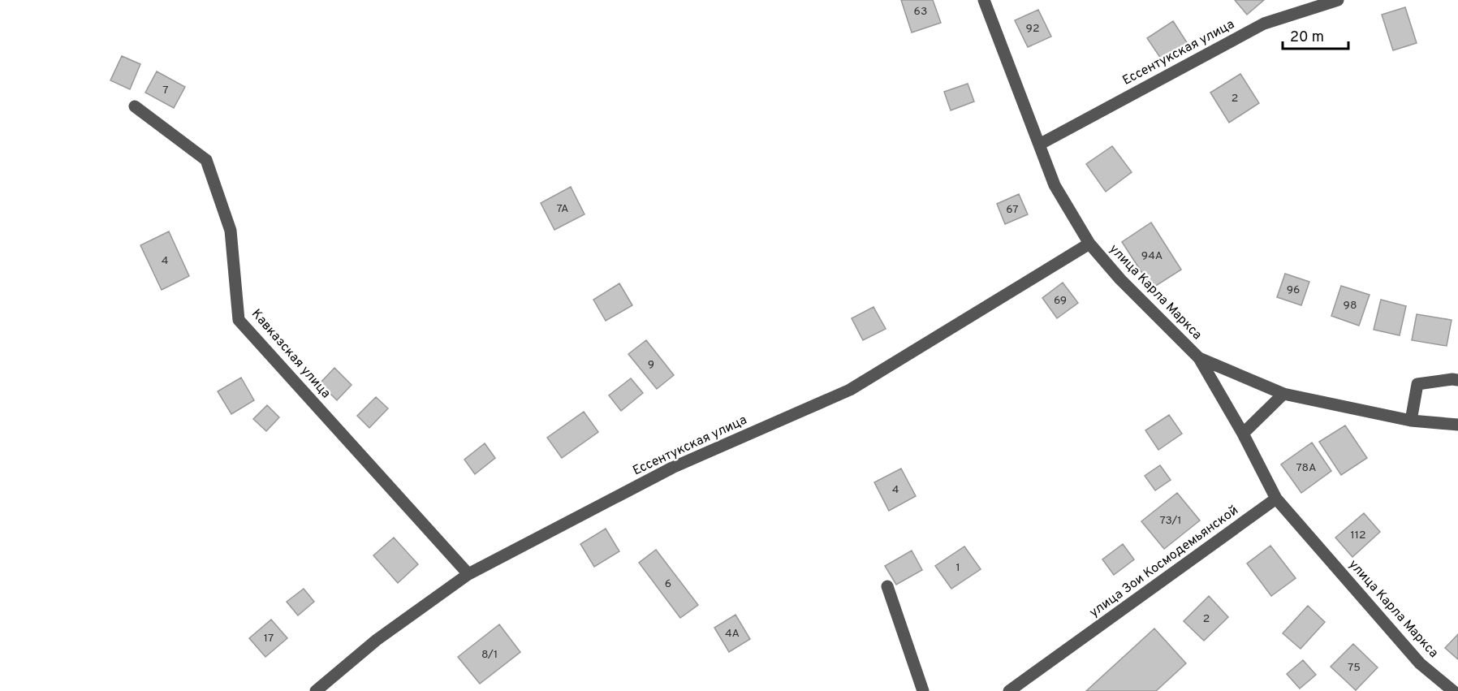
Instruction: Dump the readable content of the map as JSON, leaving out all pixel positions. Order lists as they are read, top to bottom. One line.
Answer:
{"streets":{"street":["Ессентукская улица","улица Карла Маркса","Кавказская улица","улица Зои Космодемьянской"]},"crossings":[["Ессентукская улица","улица Карла Маркса"],["Ессентукская улица","Кавказская улица"],["улица Карла Маркса","улица Зои Космодемьянской"]],"house_numbers":["63","92","7","2","7А","67","94А","4","96","69","98","9","78А","4","73/1","112","1","6","2","4А","17","8/1","75"],"scale_bar":"20 m"}
